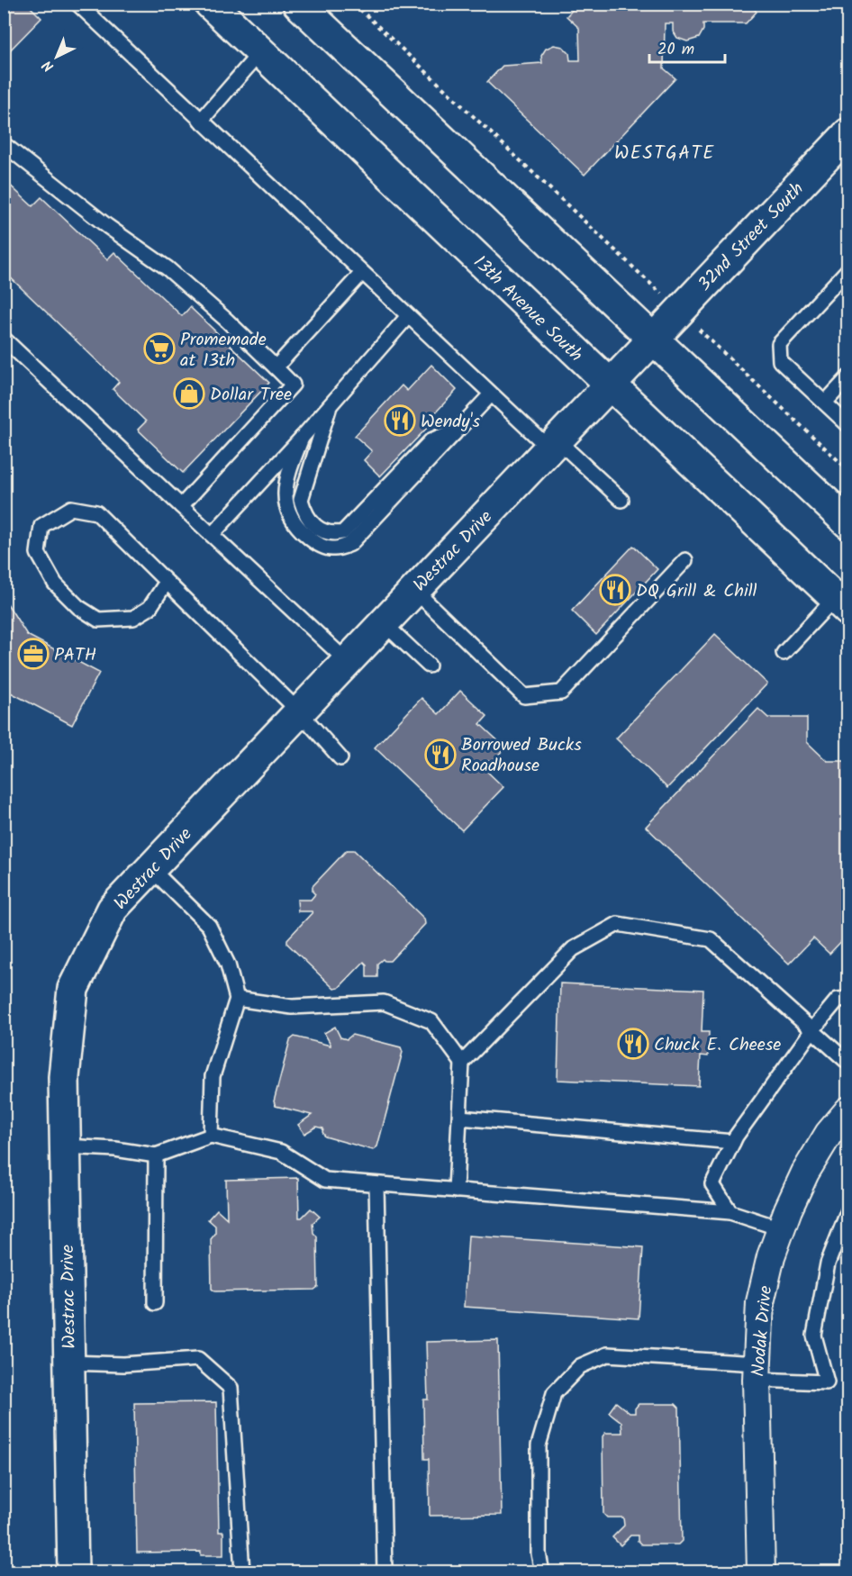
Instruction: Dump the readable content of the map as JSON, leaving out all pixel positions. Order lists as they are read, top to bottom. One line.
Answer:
{"streets":{"street":["32nd Street South","13th Avenue South","Westrac Drive","Nodak Drive"]},"crossings":[["32nd Street South","Westrac Drive"],["13th Avenue South","Westrac Drive"]],"districts":["WESTGATE"],"places":{"supermarket":["Promemade at 13th"],"shop":["Dollar Tree"],"restaurant":["Wendy's","DQ Grill & Chill","Borrowed Bucks Roadhouse","Chuck E. Cheese"],"office":["PATH"]},"scale_bar":"20 m","north":"bottom left"}
